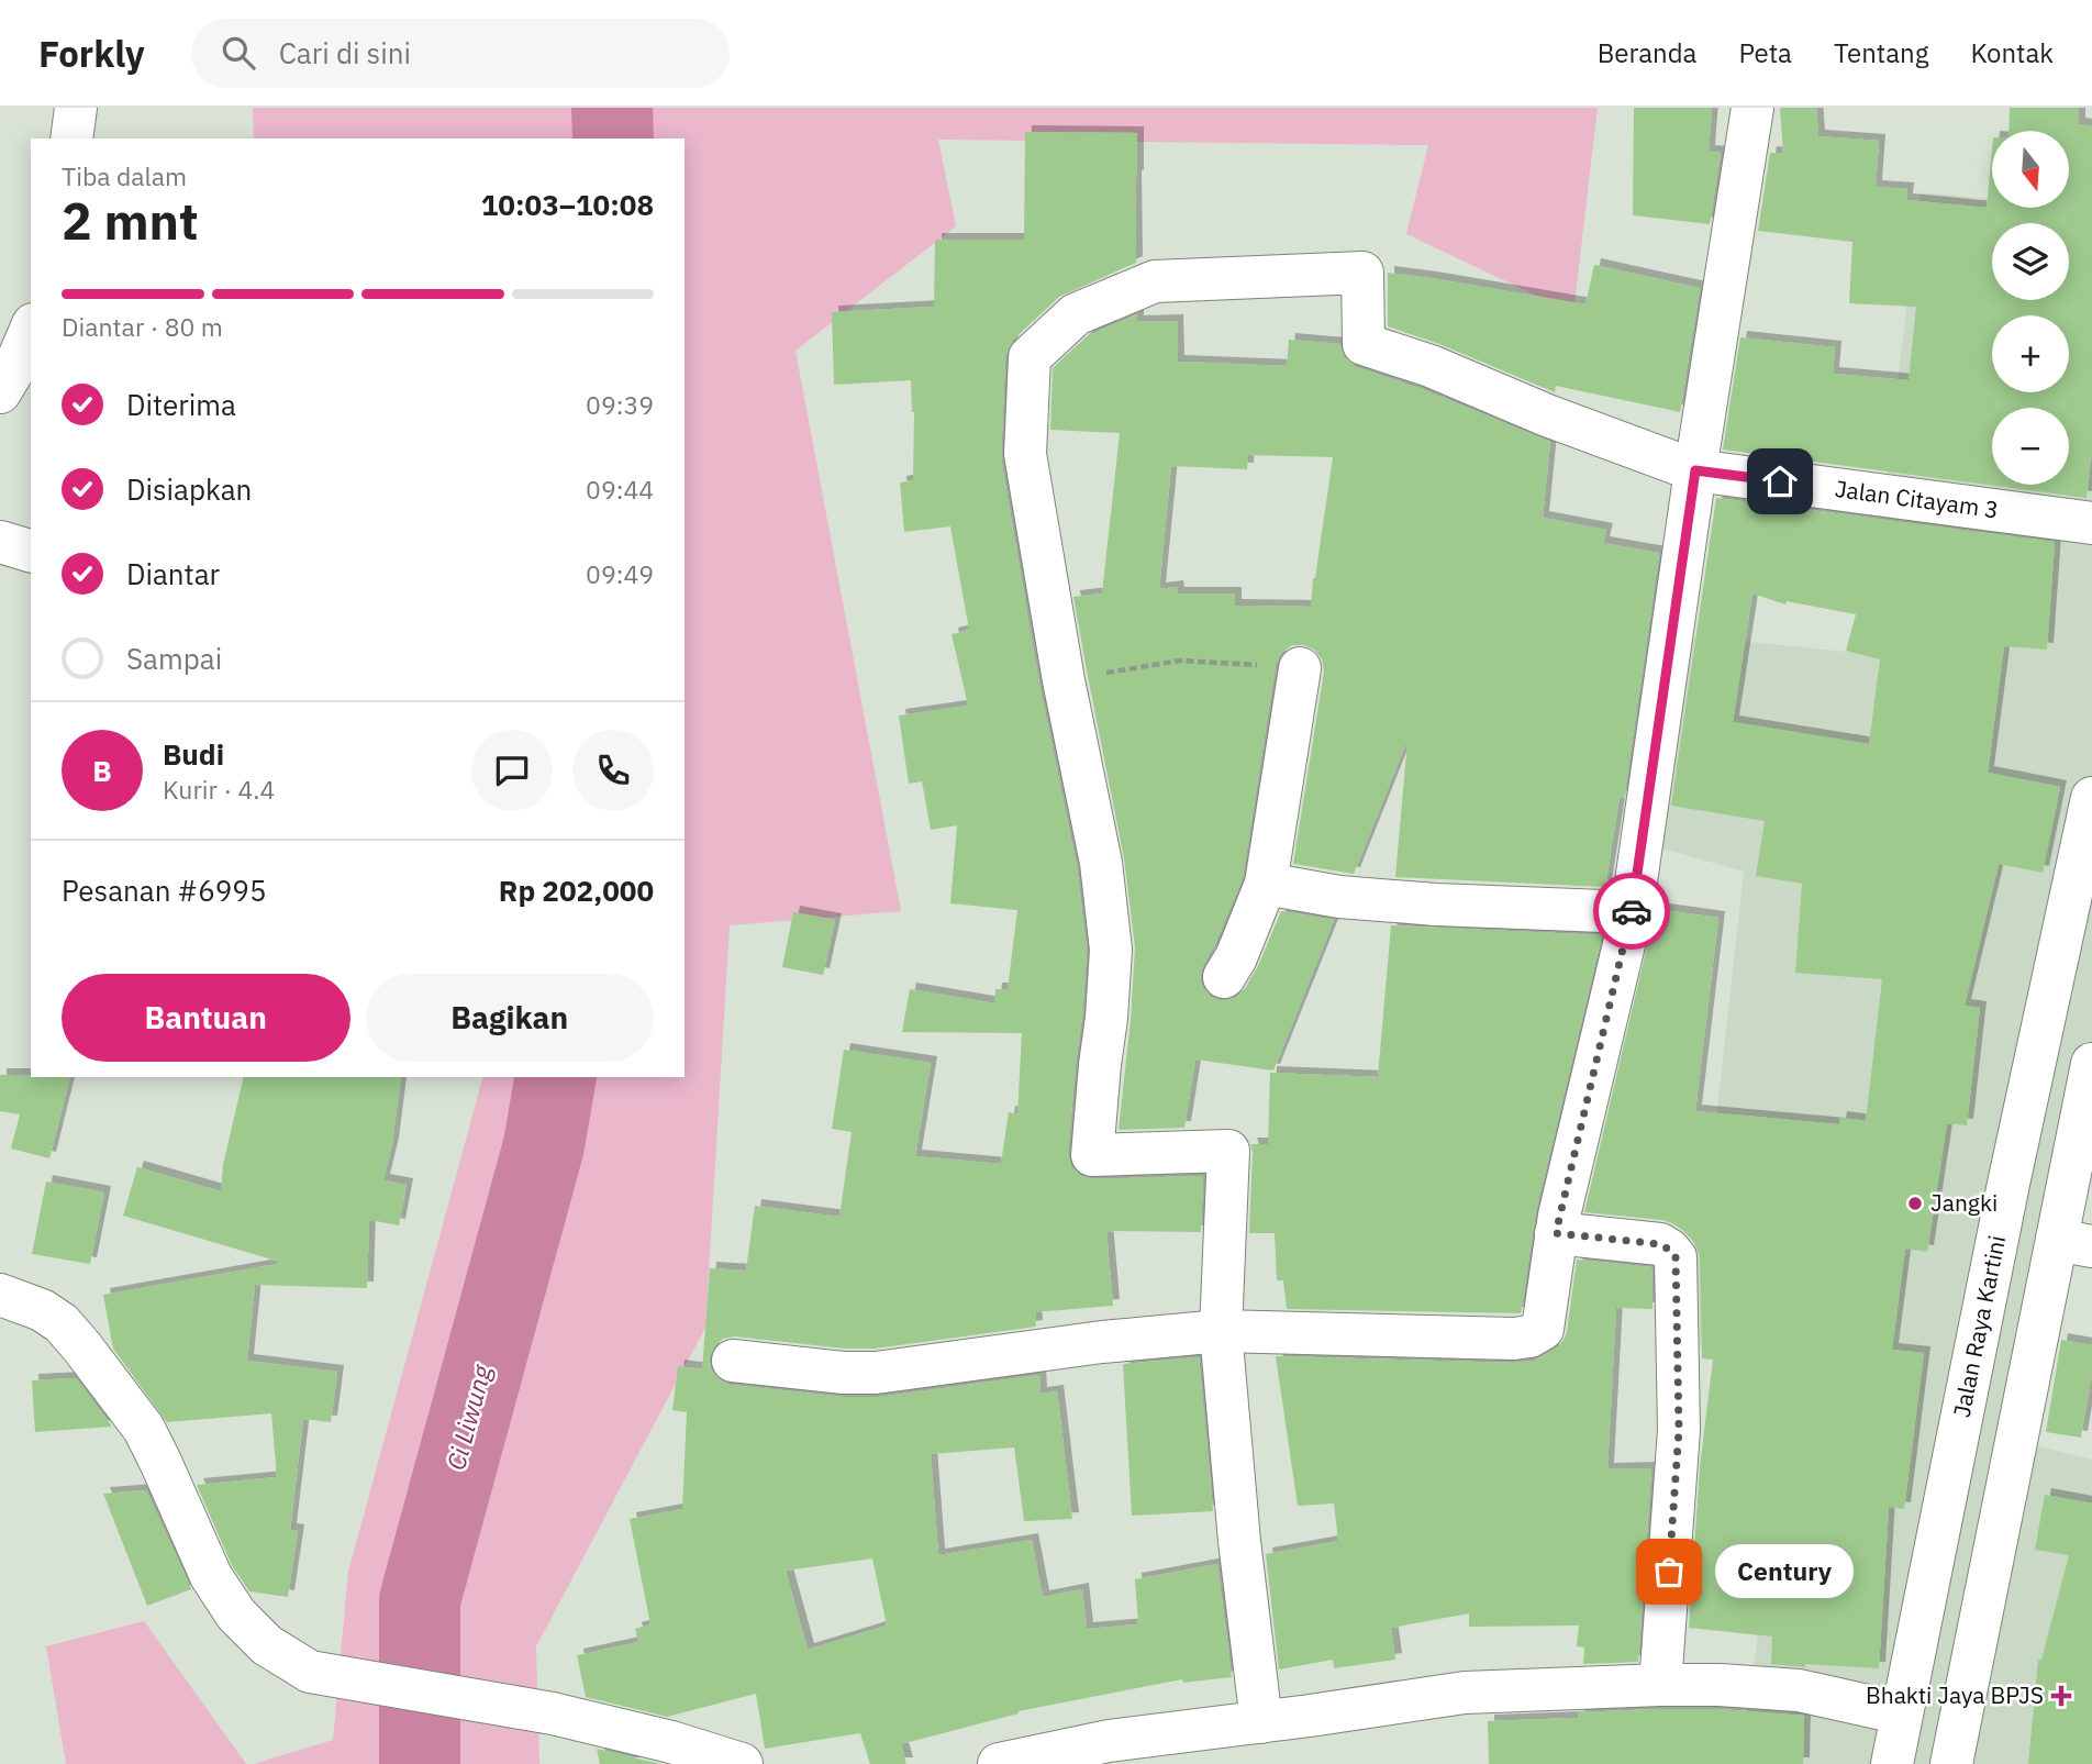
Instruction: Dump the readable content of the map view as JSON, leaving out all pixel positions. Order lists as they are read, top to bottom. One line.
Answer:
{"streets":{"street":["Jalan Citayam 3","Jalan Raya Kartini"]},"water":["Ci Liwung"],"places":{"other":["Jangki","Century"],"health":["Bhakti Jaya BPJS"]},"north":"bottom","page":{"header":"Forkly","search":"Cari di sini","nav":["Beranda","Peta","Tentang","Kontak"],"map_buttons":["+","−"],"heading":["2 mnt","Tiba dalam","10:03–10:08"],"panel":["Budi","Kurir · 4.4","Pesanan #6995","Rp 202,000"],"bar":"Diantar · 80 m","list":[["Diterima","09:39"],["Disiapkan","09:44"],["Diantar","09:49"],"Sampai"],"round":"B","buttons":["Bantuan","Bagikan"],"bubble":"Century"}}
